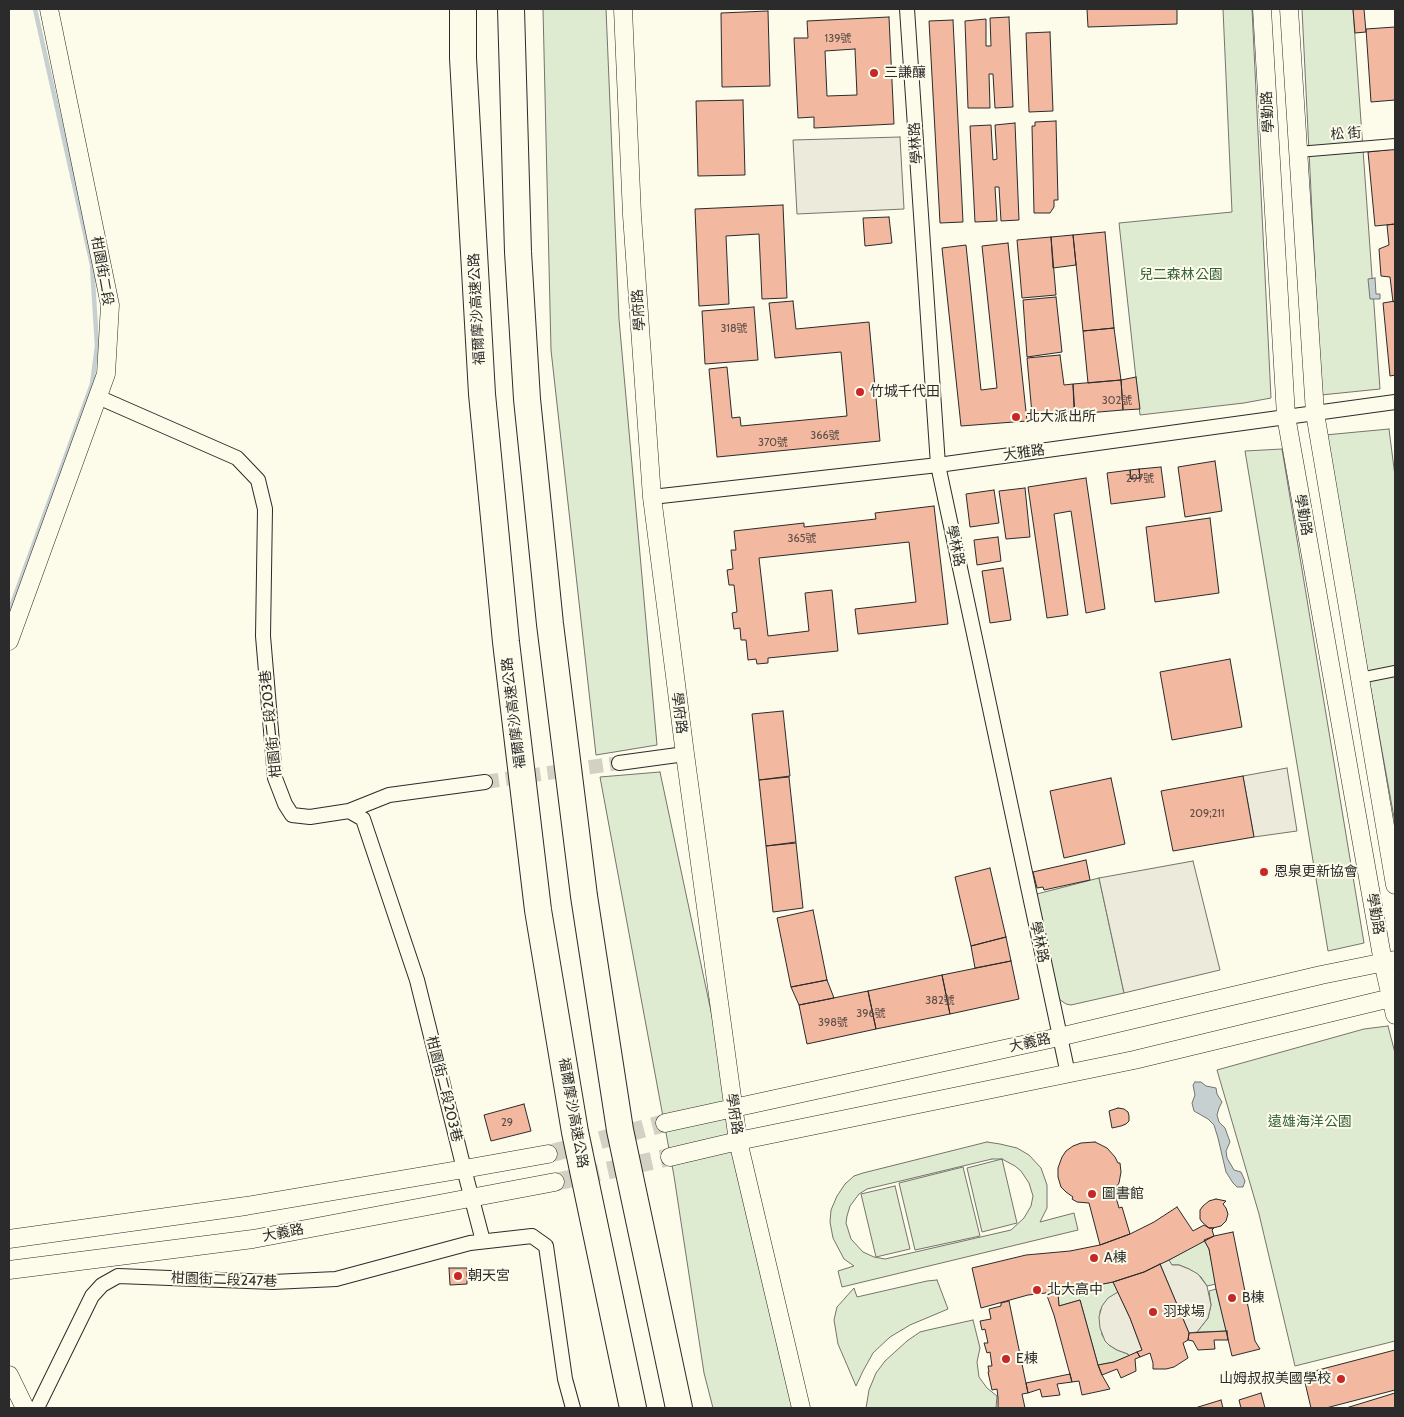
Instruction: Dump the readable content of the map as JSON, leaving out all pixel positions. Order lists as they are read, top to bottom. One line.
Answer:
{"streets":{"highway":["福爾摩沙高速公路"],"street":["學勤路","松 街","學林路","柑園街二段","學府路","大雅路","柑園街二段203巷","大義路","柑園街二段247巷"]},"crossings":[["學勤路","松 街"],["學勤路","大雅路"],["學勤路","大義路"],["學林路","大雅路"],["學林路","大義路"],["柑園街二段","柑園街二段203巷"],["學府路","大雅路"],["學府路","大義路"],["柑園街二段203巷","大義路"],["柑園街二段203巷","柑園街二段247巷"]],"parks":["兒二森林公園","遠雄海洋公園"],"places":["三謙釀","竹城千代田","北大派出所","恩泉更新協會","圖書館","A棟","朝天宮","北大高中","B棟","羽球場","E棟","山姆叔叔美國學校"],"house_numbers":["139號","318號","302號","366號","370號","297號","365號","209;211","382號","396號","398號","29"]}
